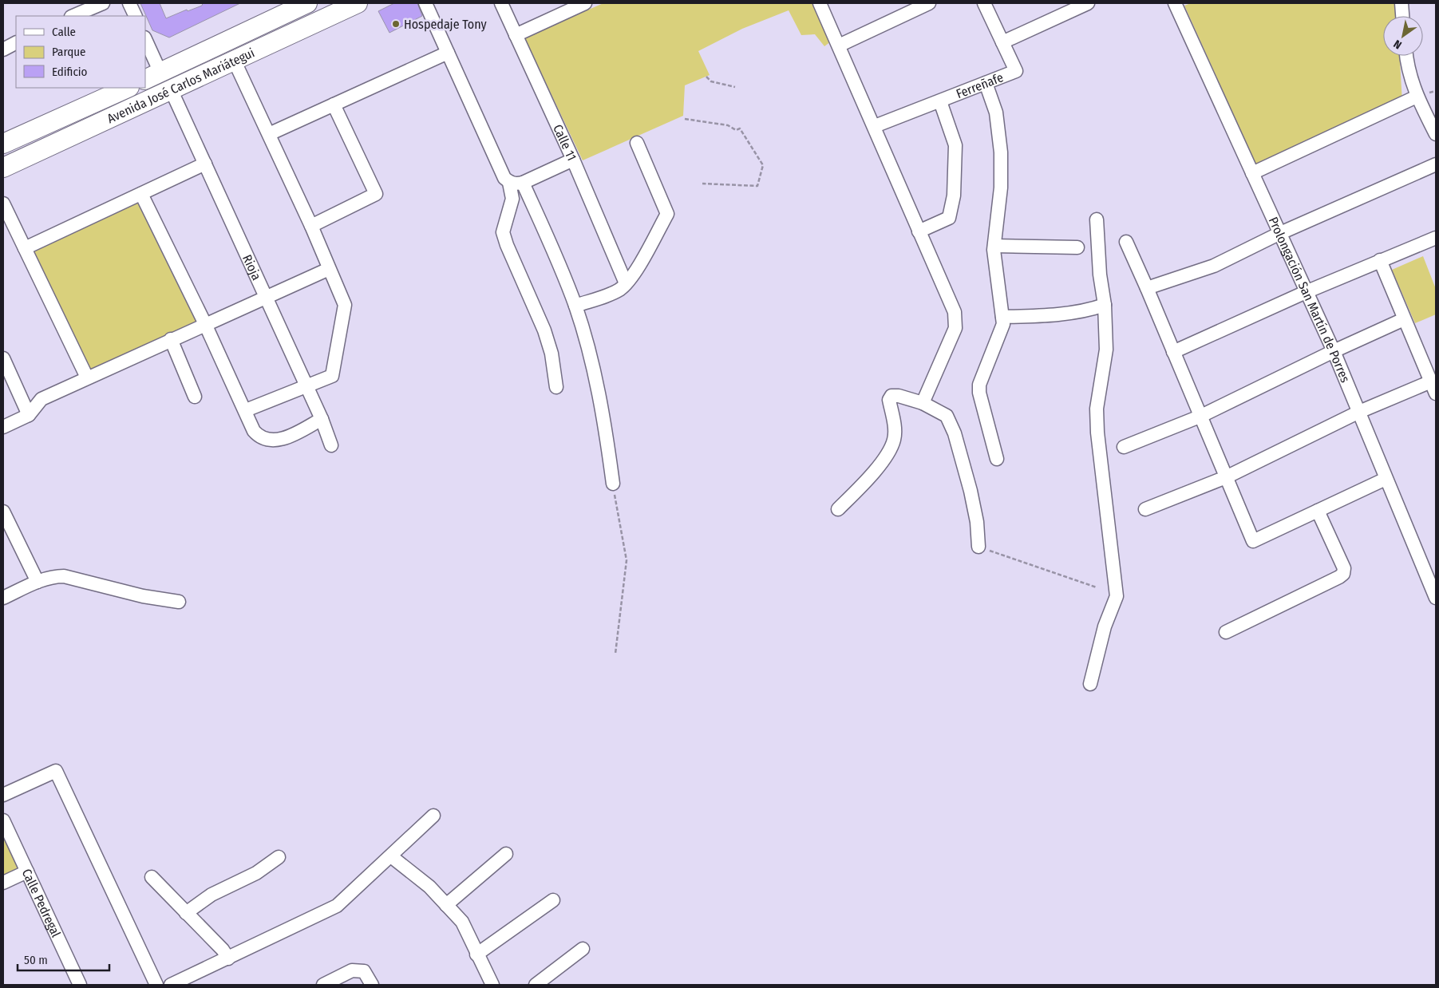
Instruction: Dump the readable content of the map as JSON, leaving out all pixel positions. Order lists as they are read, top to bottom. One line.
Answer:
{"streets":{"main road":["Avenida José Carlos Mariátegui"],"street":["Ferreñafe","Calle 11","Rioja","Prolongación San Martín de Porres","Calle Pedregal"]},"crossings":[["Avenida José Carlos Mariátegui","Rioja"]],"places":["Hospedaje Tony"],"legend":["Calle","Parque","Edificio"],"scale_bar":"50 m","north":"bottom left"}
